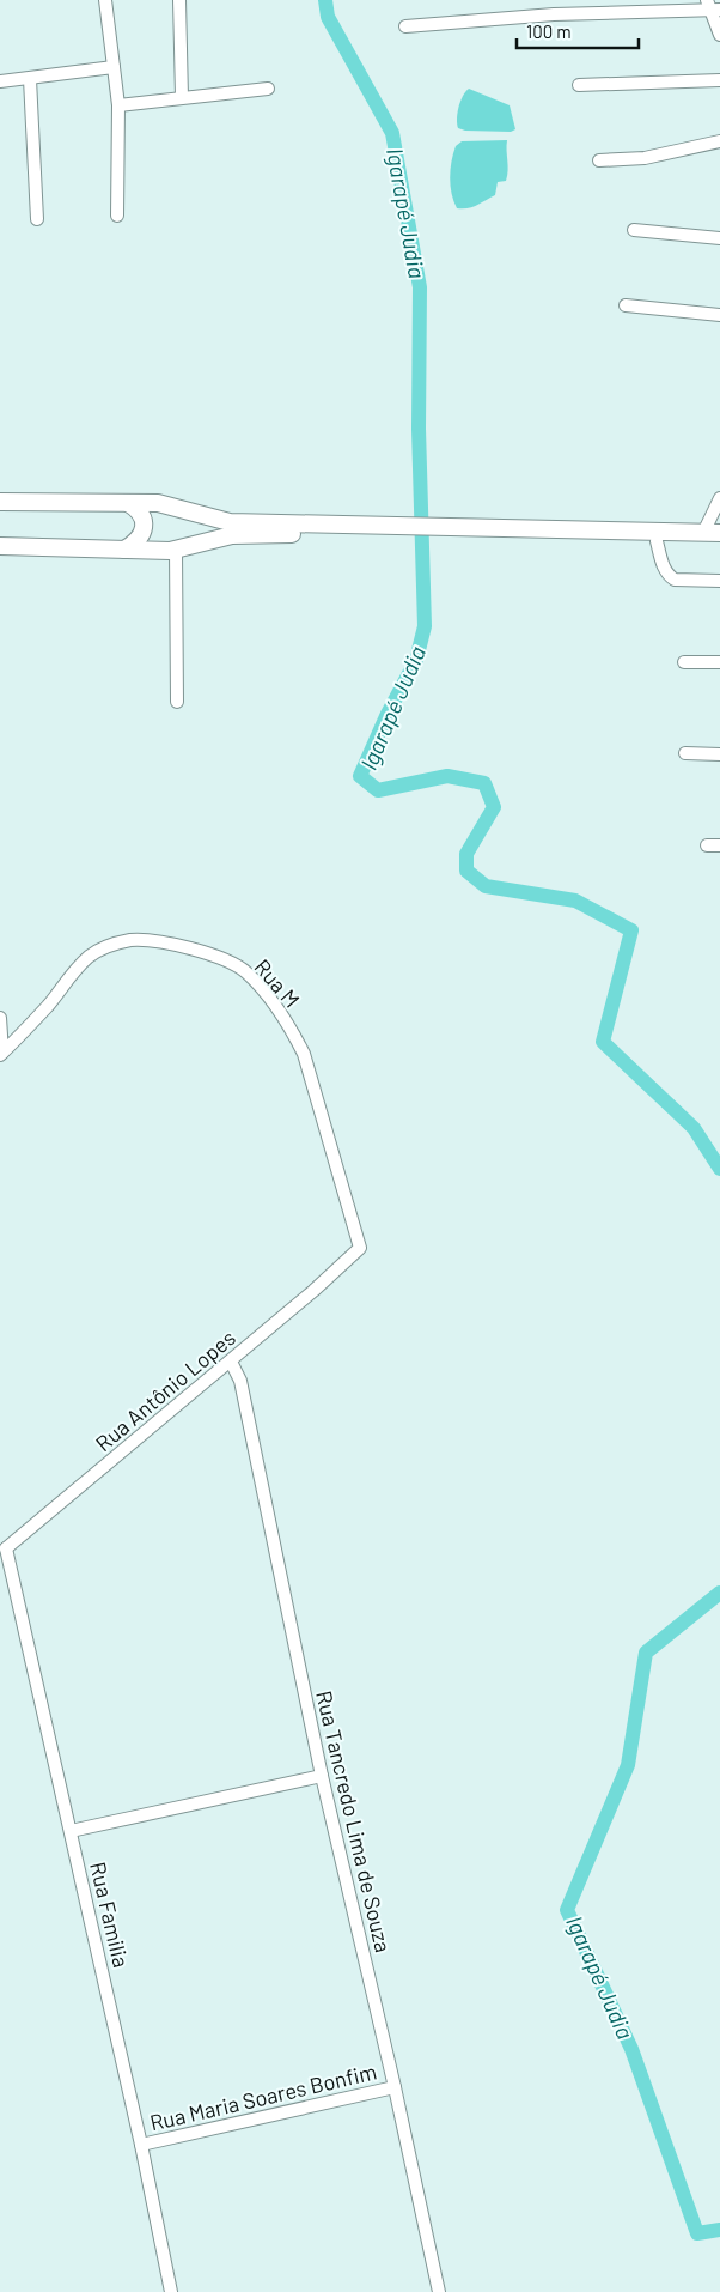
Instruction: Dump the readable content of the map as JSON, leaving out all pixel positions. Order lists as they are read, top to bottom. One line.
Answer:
{"streets":{"street":["Rua M","Rua Antônio Lopes","Rua Tancredo Lima de Souza","Rua Familia","Rua Maria Soares Bonfim"]},"crossings":[["Rua M","Rua Antônio Lopes"],["Rua Antônio Lopes","Rua Tancredo Lima de Souza"],["Rua Antônio Lopes","Rua Familia"],["Rua Tancredo Lima de Souza","Rua Maria Soares Bonfim"],["Rua Familia","Rua Maria Soares Bonfim"]],"water":["Igarapé Judia"],"scale_bar":"100 m"}
